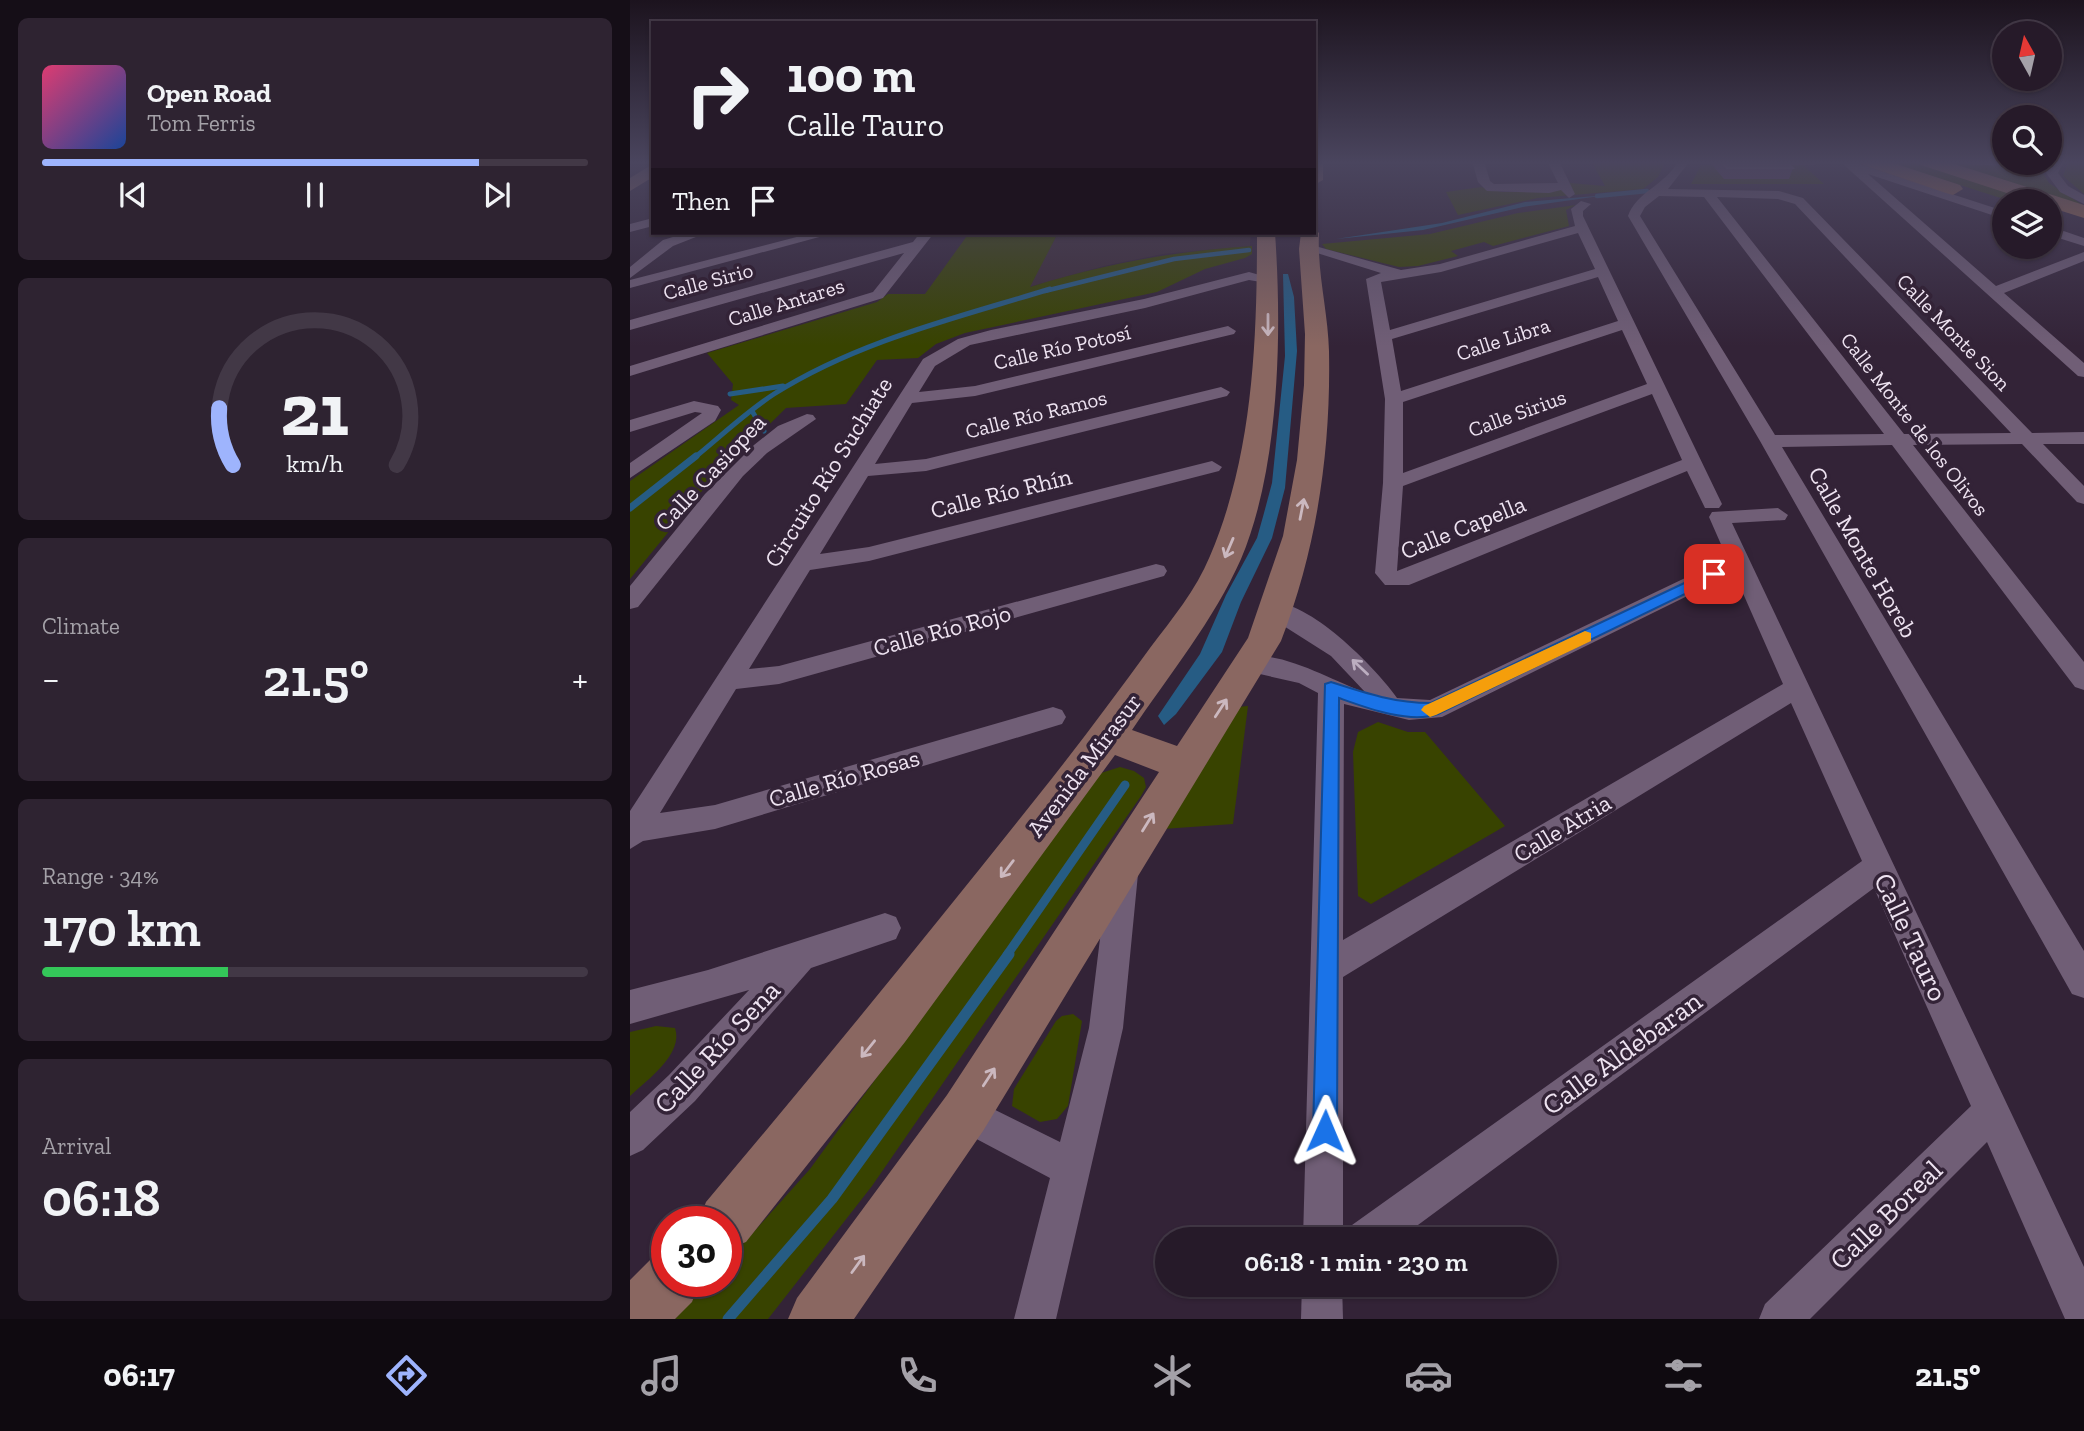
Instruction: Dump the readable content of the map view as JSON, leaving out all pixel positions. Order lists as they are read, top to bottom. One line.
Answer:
{"streets":{"street":["Calle Sirio","Calle Antares","Calle Monte Sion","Calle Libra","Calle Río Potosí","Calle Sirius","Calle Río Ramos","Calle Monte de los Olivos","Calle Casiopea","Circuito Río Suchiate","Calle Río Rhín","Calle Capella","Calle Monte Horeb","Calle Río Rojo","Avenida Mirasur","Calle Río Rosas","Calle Atria","Calle Tauro","Calle Río Sena","Calle Aldebaran","Calle Boreal"]},"crossings":[["Calle Sirio","Calle Antares"],["Calle Libra","Calle Capella"],["Calle Río Potosí","Circuito Río Suchiate"],["Calle Sirius","Calle Capella"],["Calle Río Ramos","Circuito Río Suchiate"],["Circuito Río Suchiate","Calle Río Rhín"],["Circuito Río Suchiate","Calle Río Rojo"],["Circuito Río Suchiate","Avenida Mirasur"],["Circuito Río Suchiate","Calle Río Rosas"],["Calle Atria","Calle Tauro"],["Calle Tauro","Calle Aldebaran"],["Calle Tauro","Calle Boreal"]],"north":"top","page":{"turn":["100 m","Calle Tauro"],"song":["Open Road","Tom Ferris"],"then":"Then","tile":["Climate",["Range · 34%","170 km"],["Arrival","06:18"]],"heat":["−","21.5°","+"],"limit":"30","trip":"06:18 · 1 min · 230 m","tabs":["06:17","21.5°"],"gauge":["21","km/h"]}}
